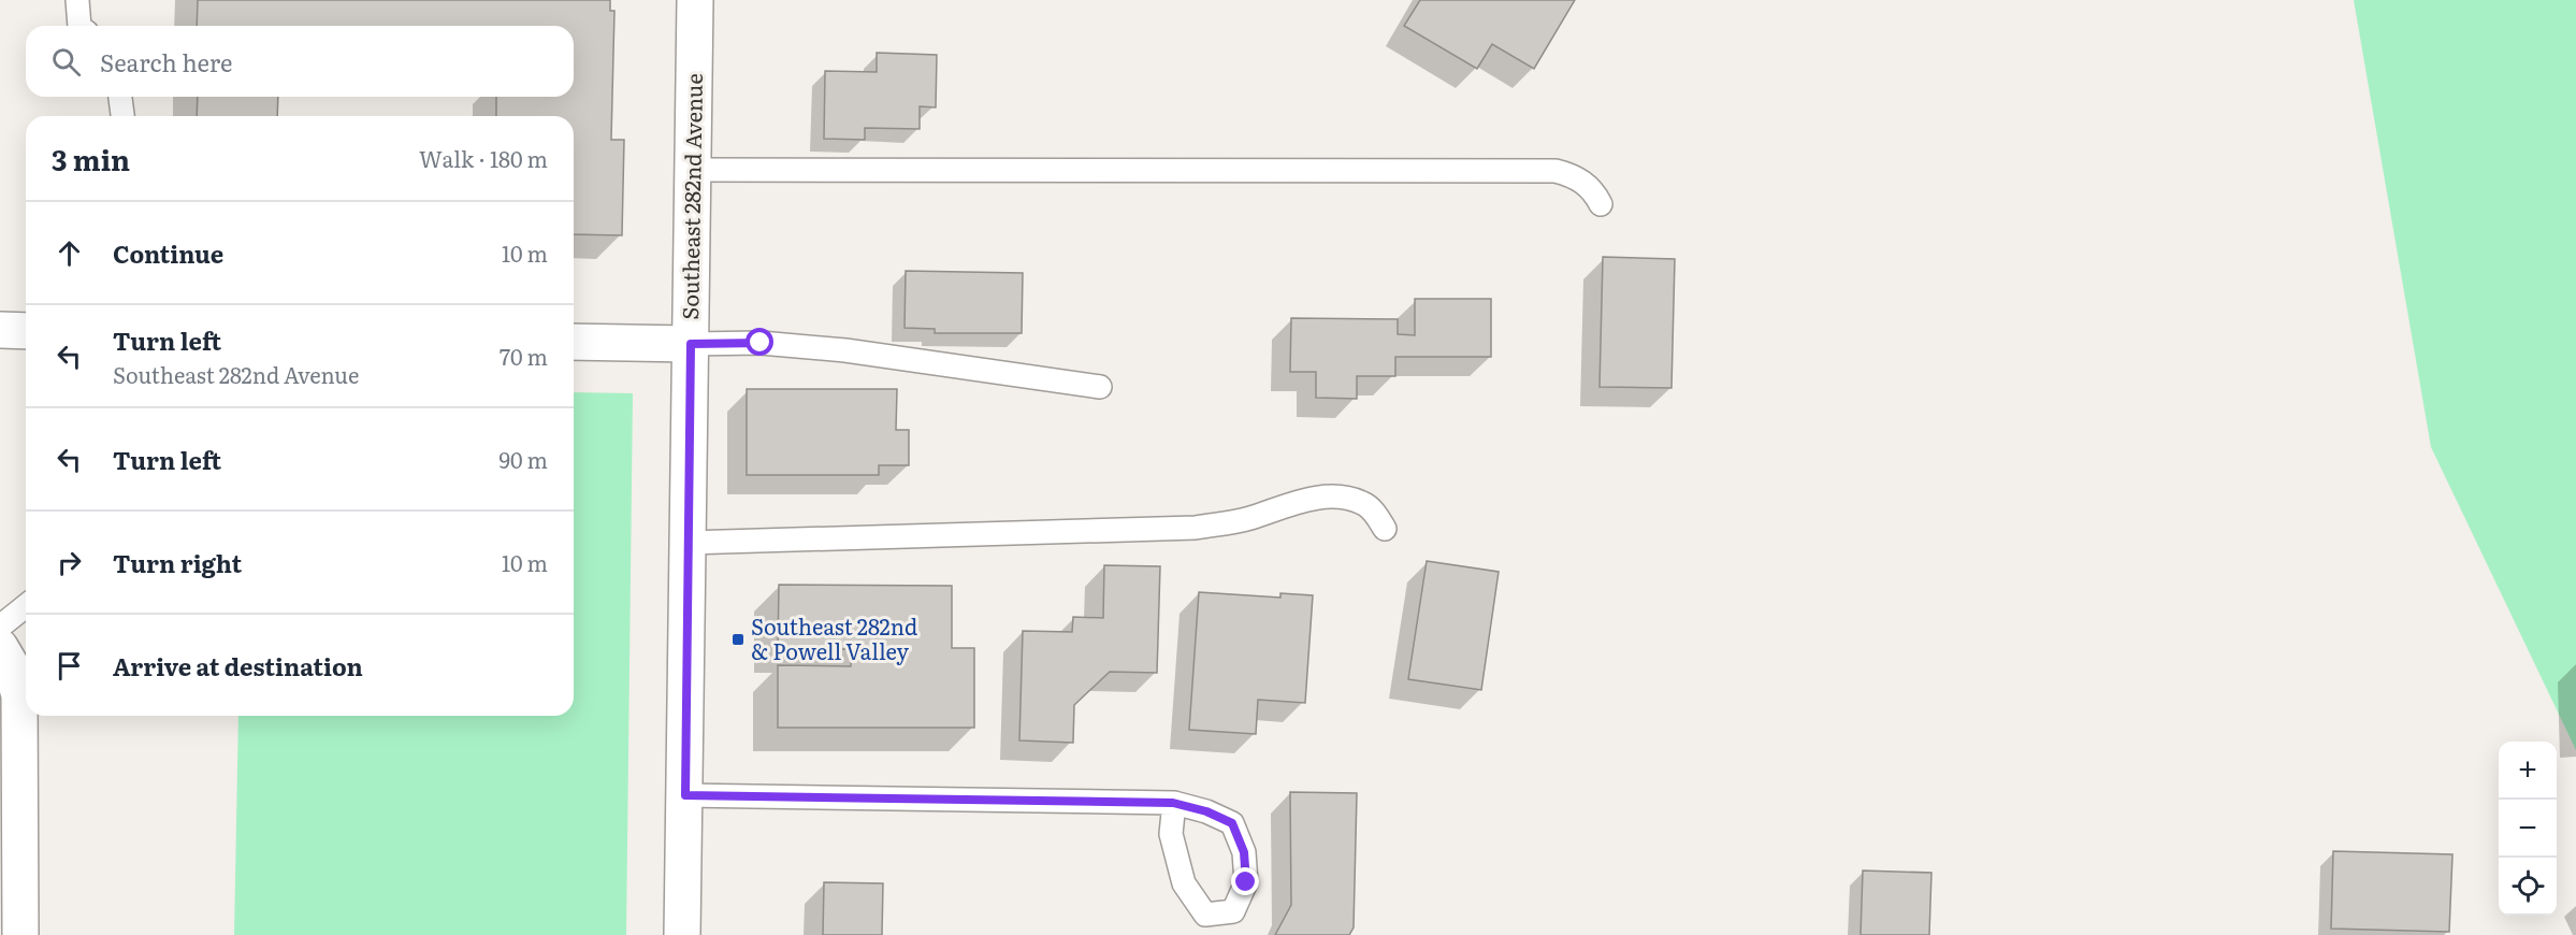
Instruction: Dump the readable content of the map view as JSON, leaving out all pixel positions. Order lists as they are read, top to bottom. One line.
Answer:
{"streets":{"main road":["Southeast 282nd Avenue"]},"places":{"transit":["Southeast 282nd & Powell Valley"]},"page":{"search":"Search here","heading":["3 min","Walk · 180 m"],"list":[["Continue","10 m"],["Turn left","Southeast 282nd Avenue","70 m"],["Turn left","90 m"],["Turn right","10 m"],"Arrive at destination"],"map_buttons":["+","−"]}}
